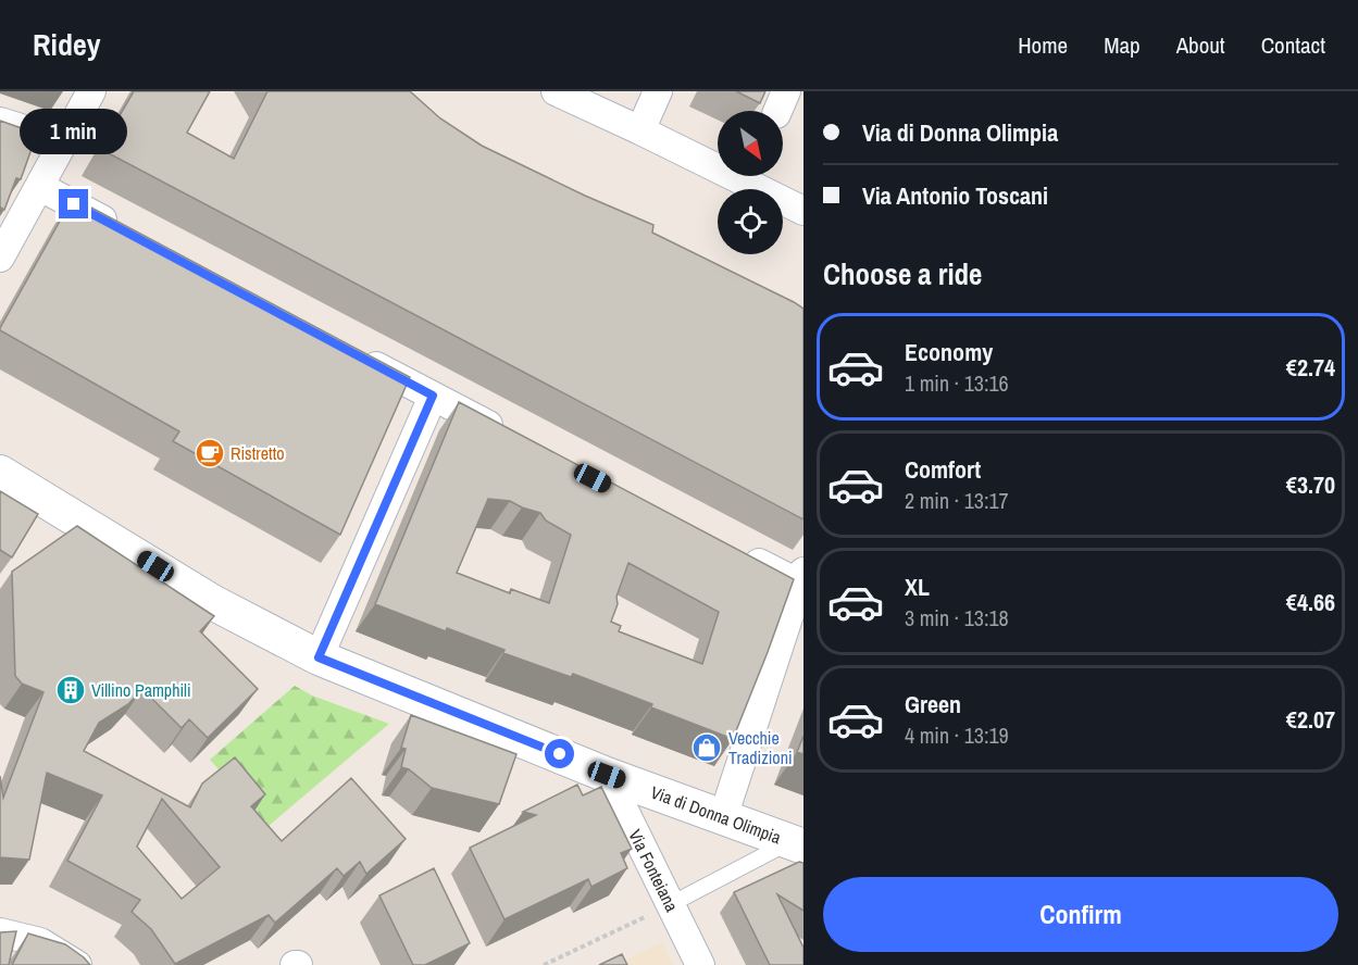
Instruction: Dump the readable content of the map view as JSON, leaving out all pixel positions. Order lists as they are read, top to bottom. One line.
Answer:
{"streets":{"street":["Via di Donna Olimpia","Via Fonteiana"]},"crossings":[["Via di Donna Olimpia","Via Fonteiana"]],"places":{"cafe":["Ristretto"],"building":["Villino Pamphili"],"shop":["Vecchie Tradizioni"]},"north":"bottom right","page":{"header":"Ridey","nav":["Home","Map","About","Contact"],"banner":["Via di Donna Olimpia","Via Antonio Toscani"],"bubble":"1 min","heading":"Choose a ride","list":[{"name":"Economy","note":"1 min · 13:16","value":"€2.74"},{"name":"Comfort","note":"2 min · 13:17","value":"€3.70"},{"name":"XL","note":"3 min · 13:18","value":"€4.66"},{"name":"Green","note":"4 min · 13:19","value":"€2.07"}],"buttons":"Confirm"}}
